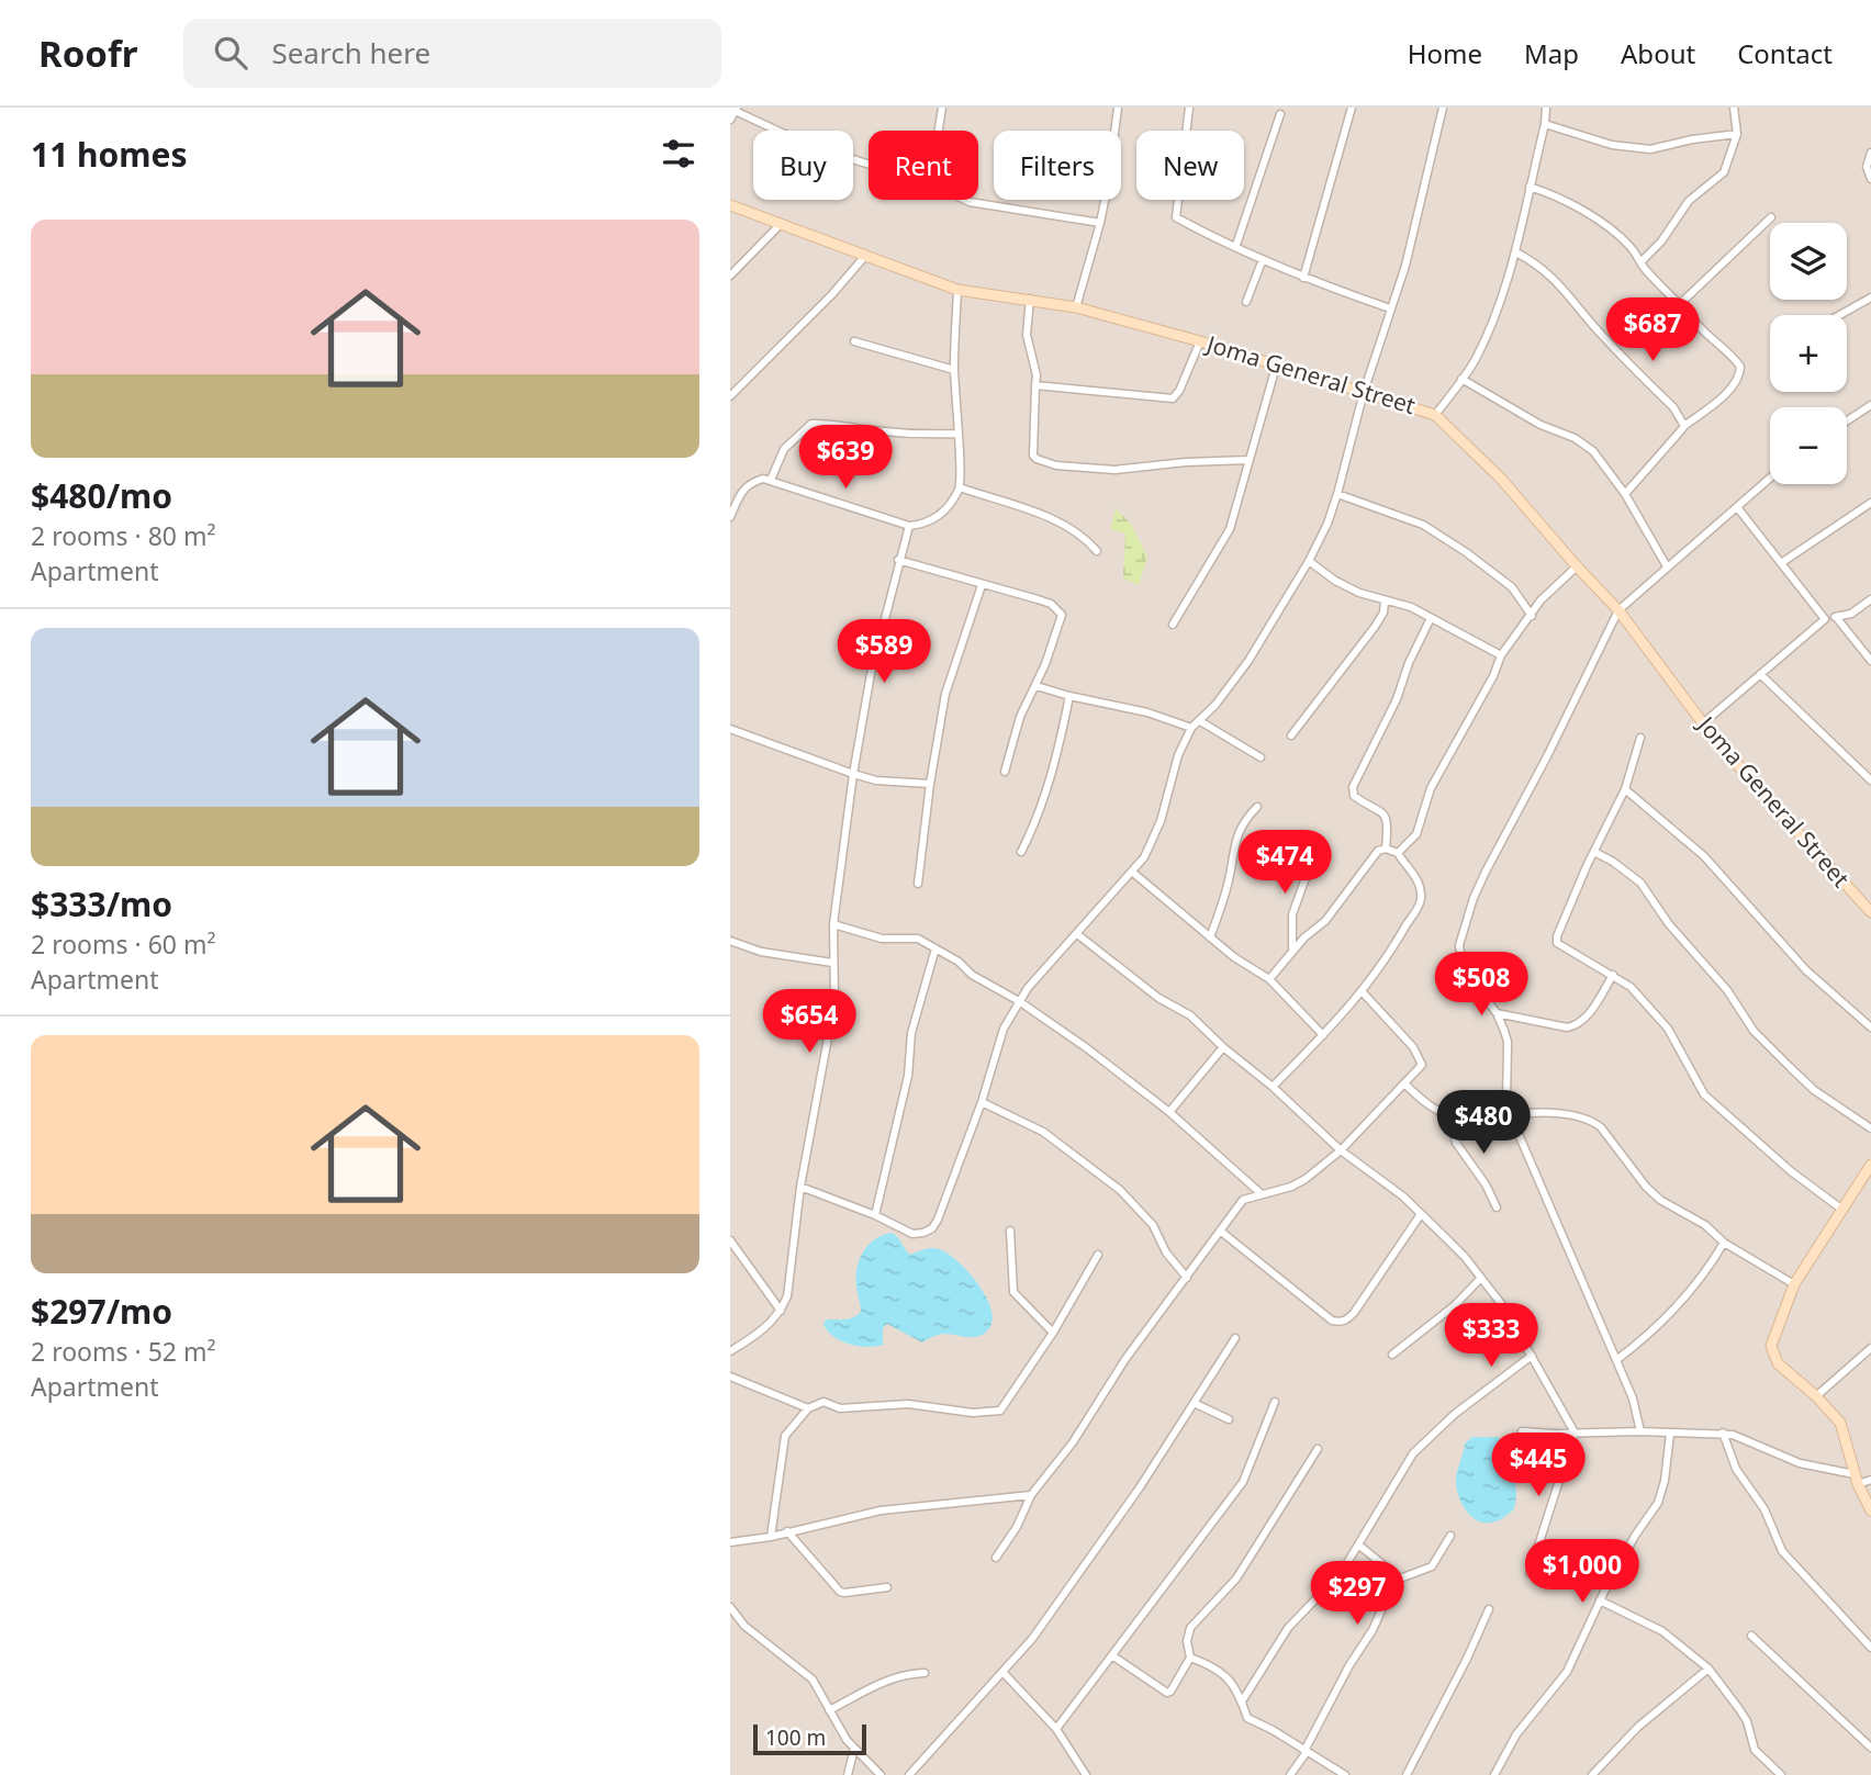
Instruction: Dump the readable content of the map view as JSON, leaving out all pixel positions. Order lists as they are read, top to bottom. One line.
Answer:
{"streets":{"street":["Joma General Street"]},"scale_bar":"100 m","page":{"header":"Roofr","search":"Search here","nav":["Home","Map","About","Contact"],"heading":"11 homes","chip":["Buy","Rent","Filters","New"],"list":[{"name":"$480/mo","note":"2 rooms · 80 m² · Apartment"},{"name":"$333/mo","note":"2 rooms · 60 m² · Apartment"},{"name":"$297/mo","note":"2 rooms · 52 m² · Apartment"}],"map_buttons":["+","−"],"price":["$687","$639","$589","$474","$508","$654","$480","$333","$445","$1,000","$297"],"scale":"100 m"}}
